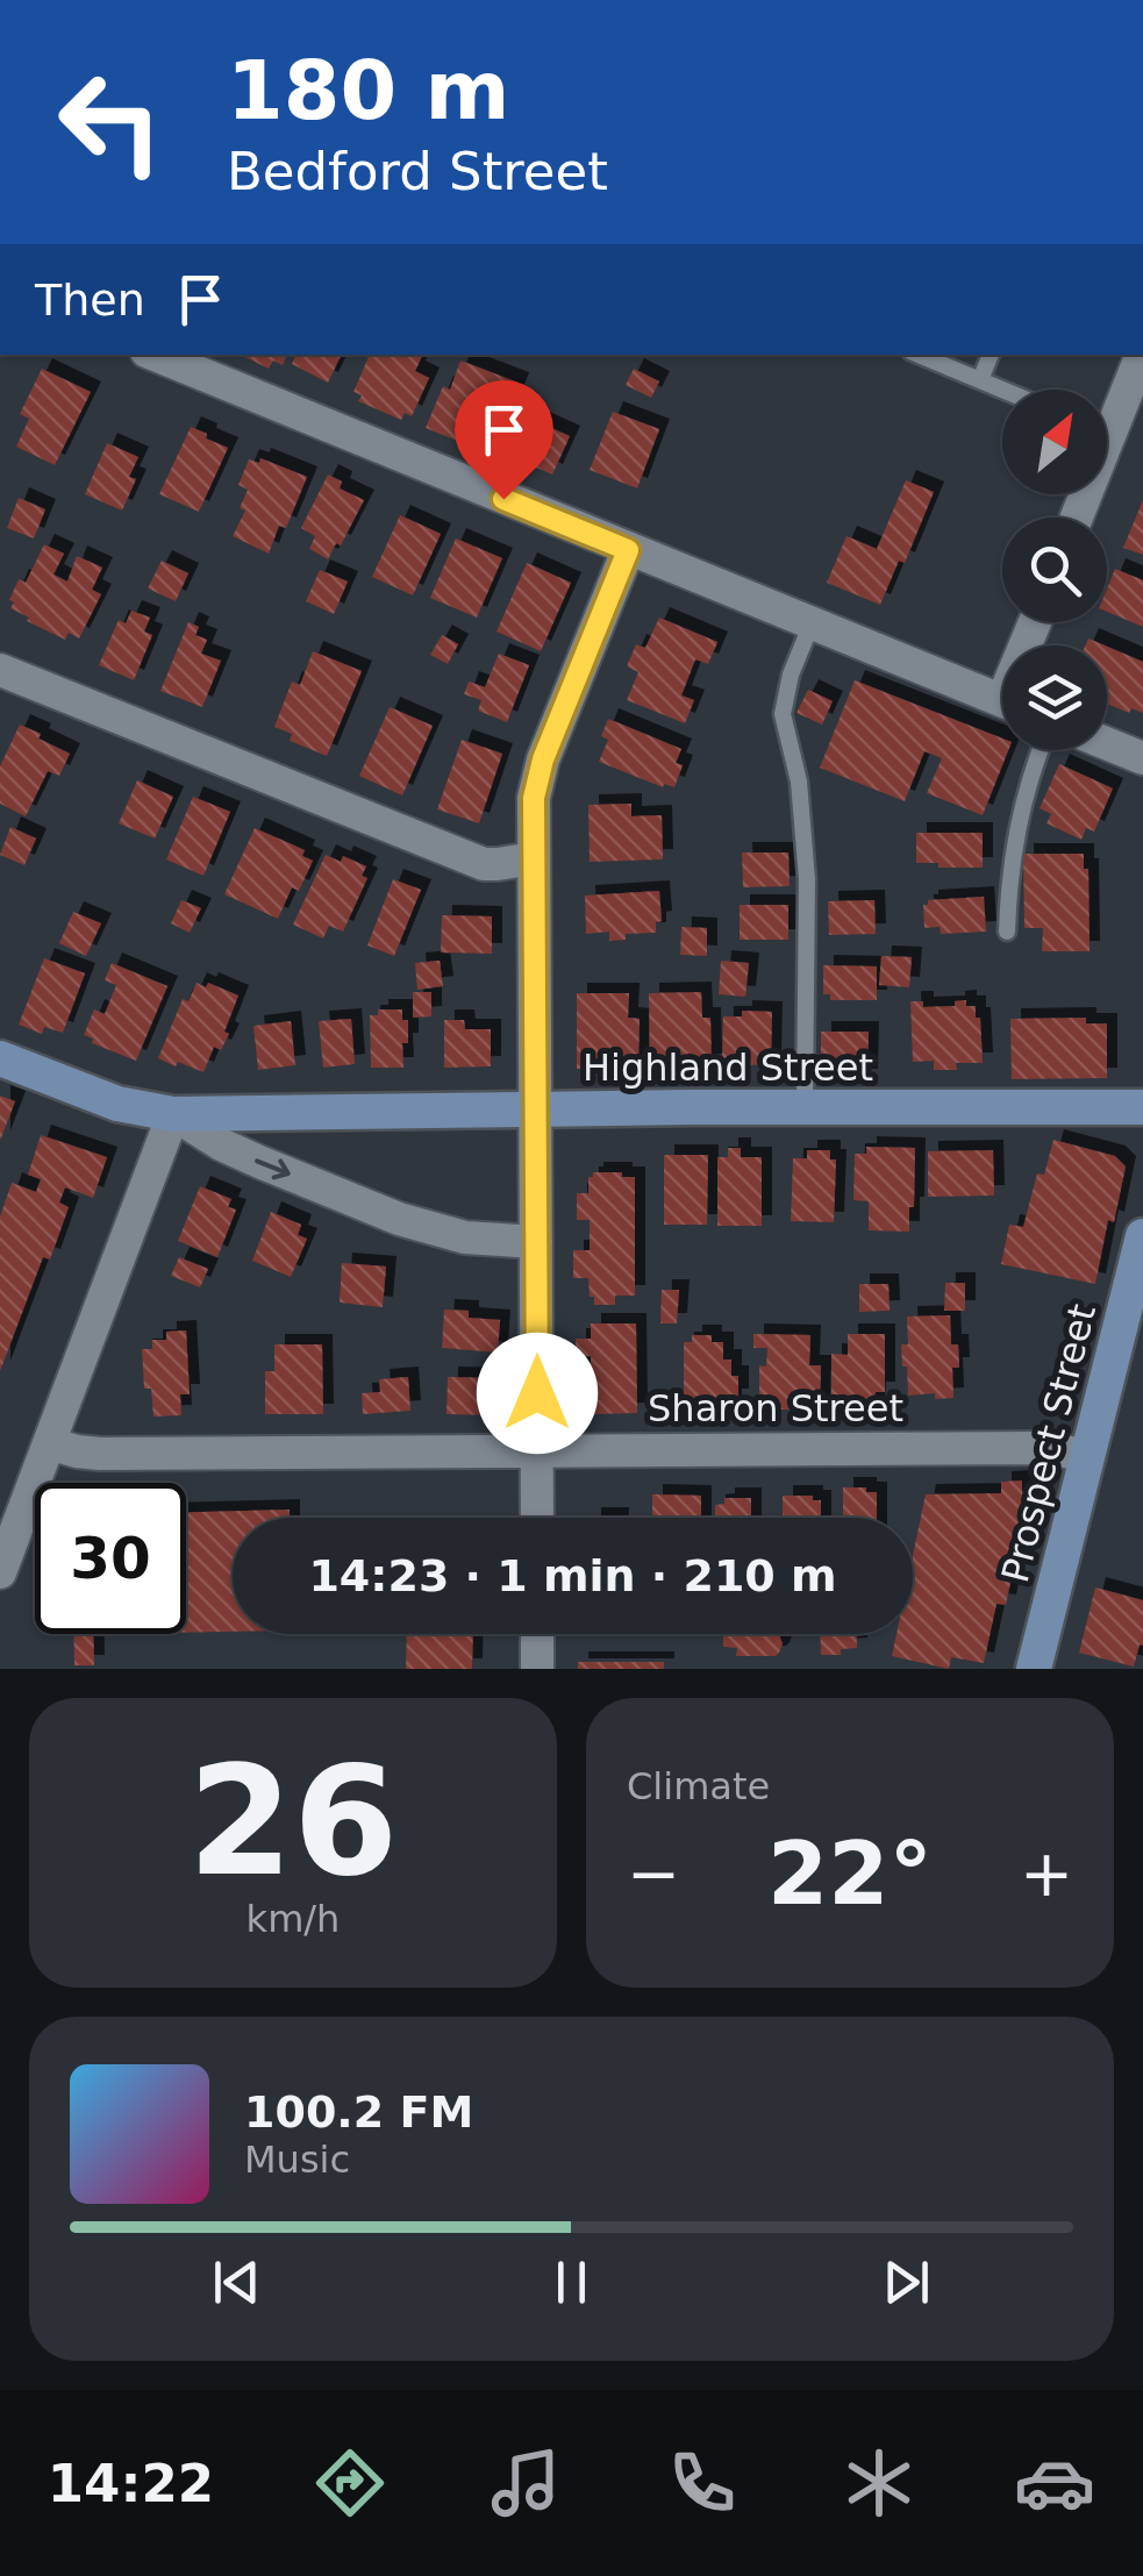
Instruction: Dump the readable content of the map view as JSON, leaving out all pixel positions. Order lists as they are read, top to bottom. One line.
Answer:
{"streets":{"street":["Highland Street","Sharon Street","Prospect Street"]},"crossings":[["Sharon Street","Prospect Street"]],"north":"top right","page":{"turn":["180 m","Bedford Street"],"then":"Then","limit":"30","trip":"14:23 · 1 min · 210 m","tile":[["26","km/h"],"Climate"],"heat":["−","22°","+"],"song":["100.2 FM","Music"],"tabs":"14:22"}}
